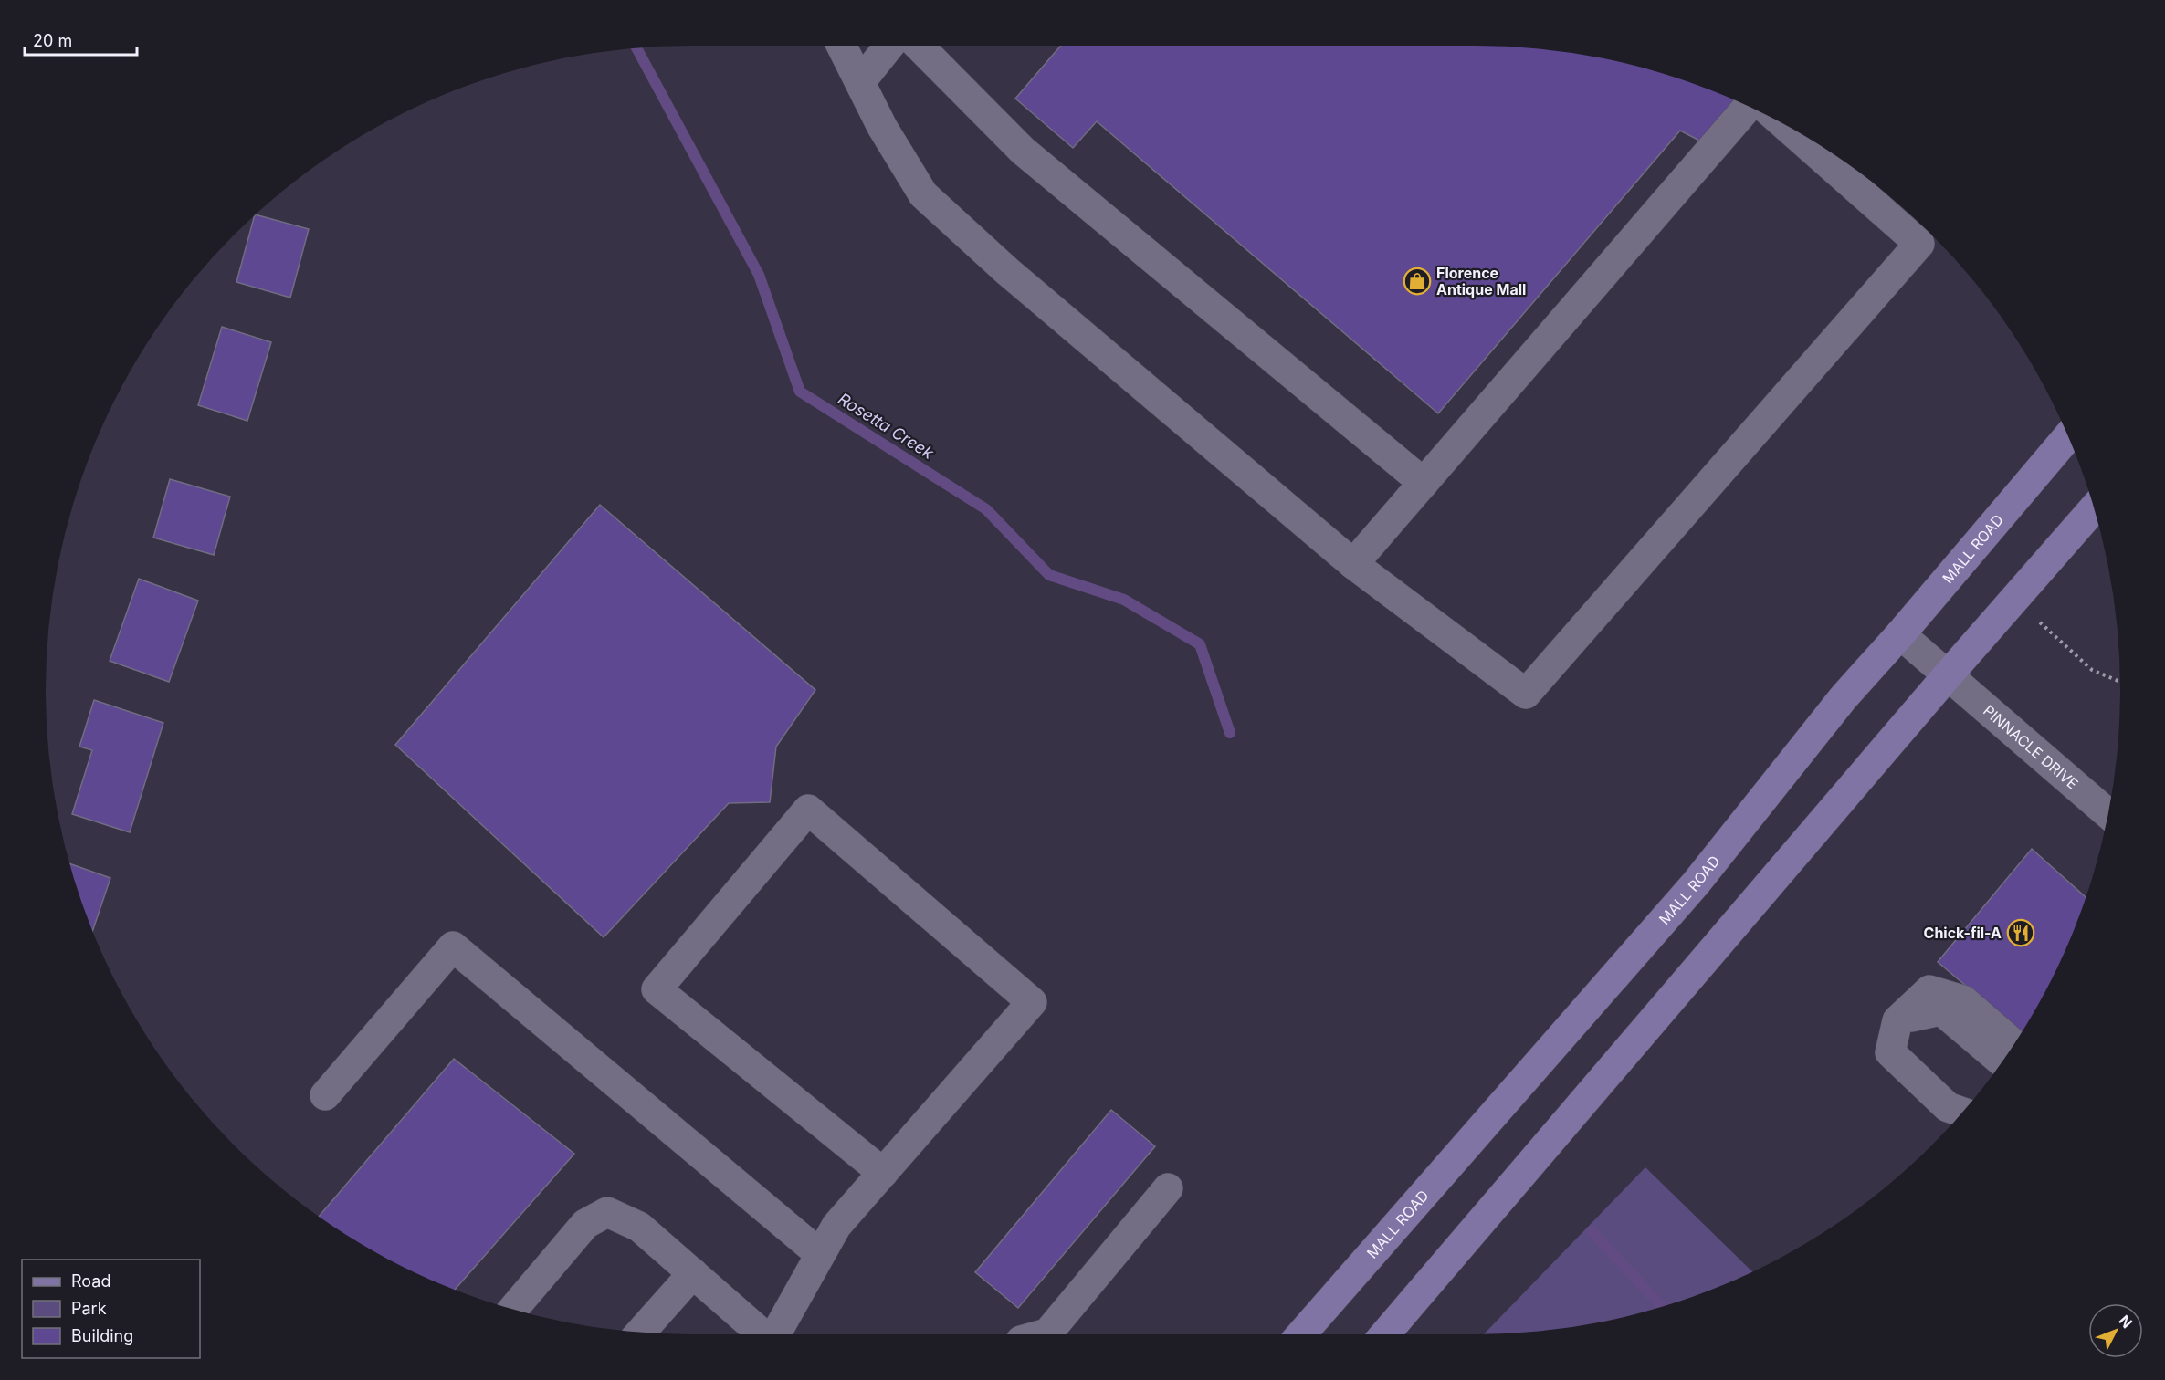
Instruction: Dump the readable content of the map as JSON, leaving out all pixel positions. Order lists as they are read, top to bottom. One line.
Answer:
{"streets":{"main road":["MALL ROAD"],"street":["PINNACLE DRIVE"]},"crossings":[["MALL ROAD","PINNACLE DRIVE"]],"water":["Rosetta Creek"],"places":{"shop":["Florence Antique Mall"],"restaurant":["Chick-fil-A"]},"legend":["Road","Park","Building"],"scale_bar":"20 m","north":"top right"}
